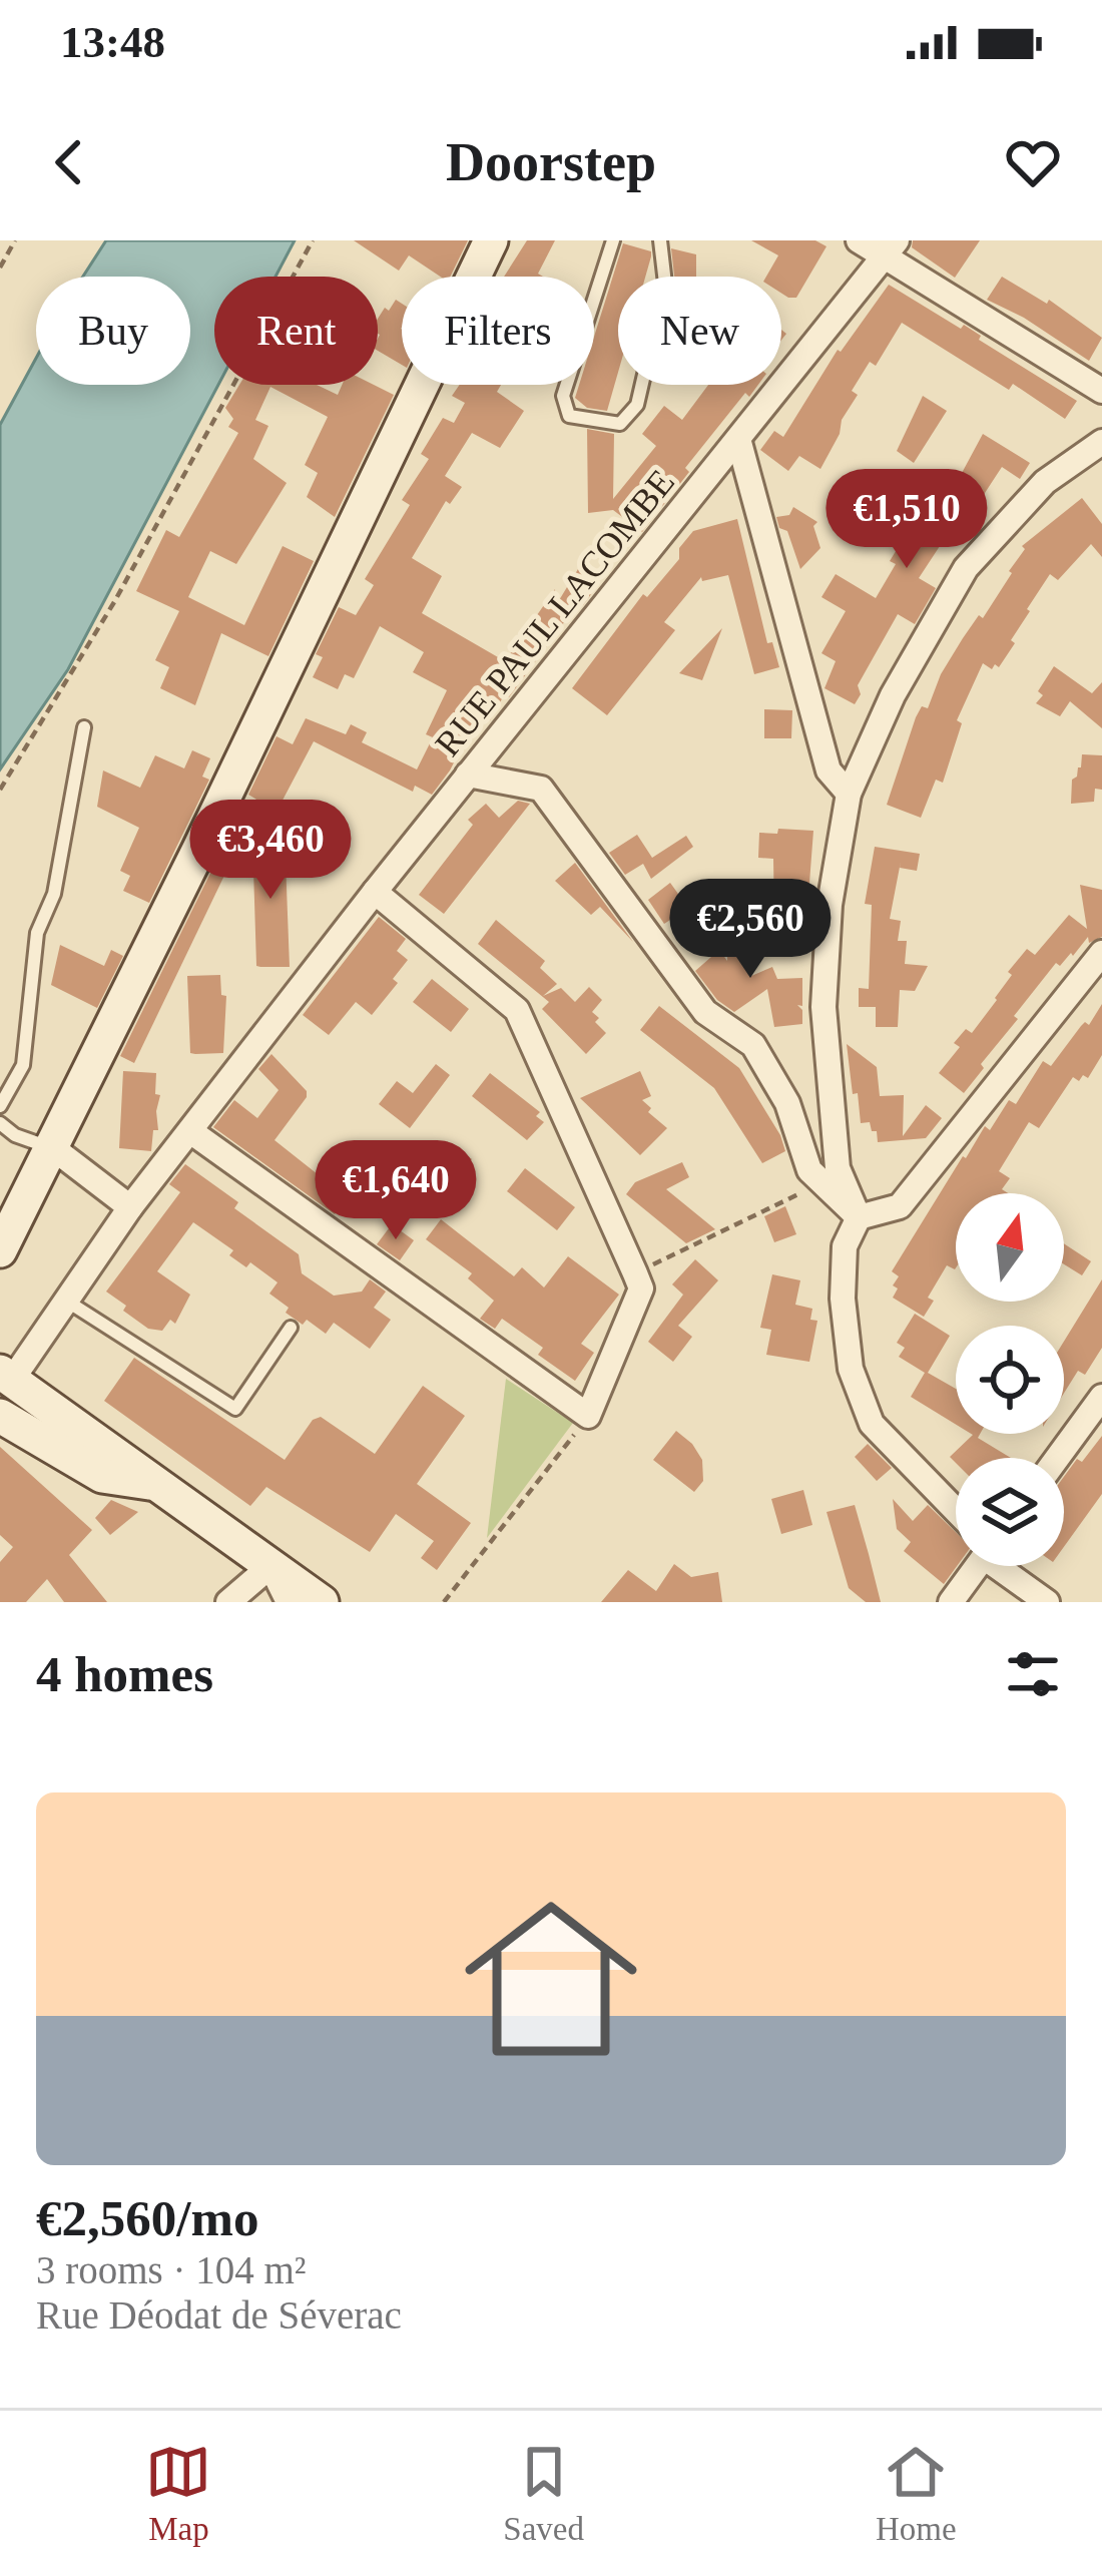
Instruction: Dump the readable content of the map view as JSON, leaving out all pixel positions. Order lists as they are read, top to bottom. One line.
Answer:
{"streets":{"street":["RUE PAUL LACOMBE"]},"north":"top","page":{"status":"13:48","header":"Doorstep","chip":["Buy","Rent","Filters","New"],"price":["€1,510","€3,460","€2,560","€1,640"],"heading":"4 homes","list":[{"name":"€2,560/mo","note":"3 rooms · 104 m² · Rue Déodat de Séverac"}],"tabs":["Map","Saved","Home"]}}
